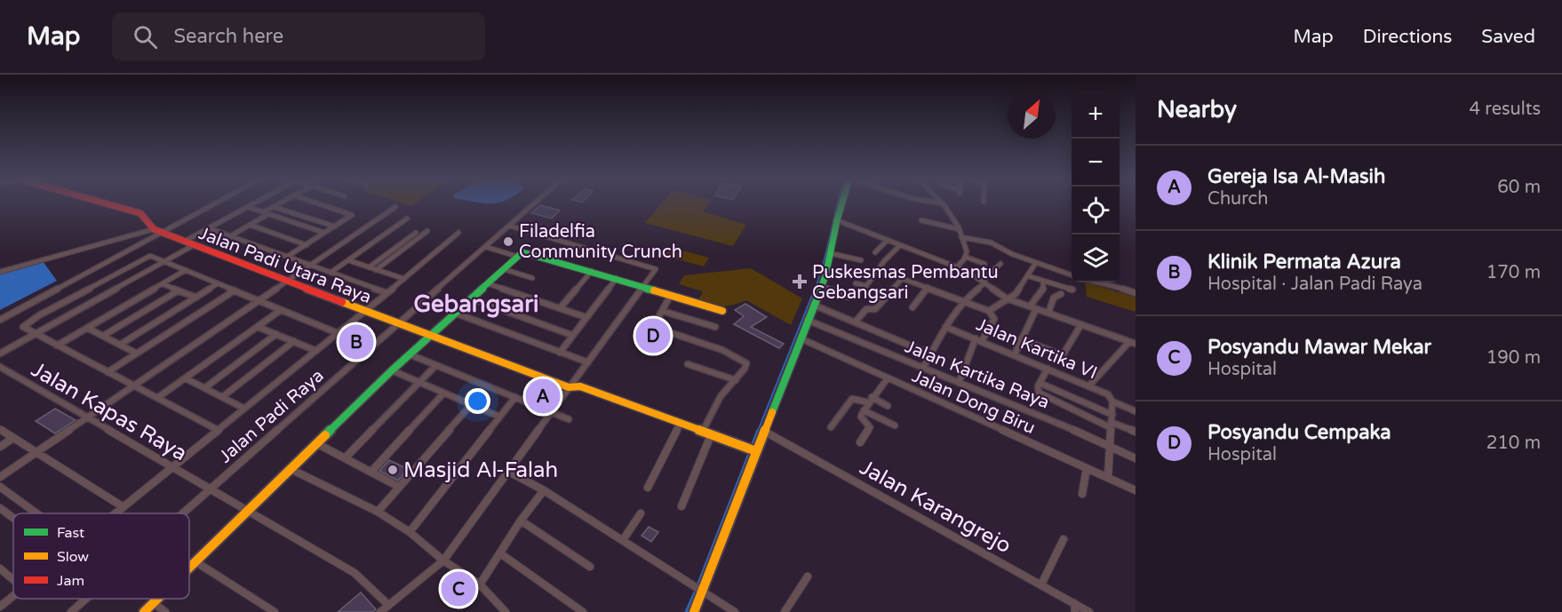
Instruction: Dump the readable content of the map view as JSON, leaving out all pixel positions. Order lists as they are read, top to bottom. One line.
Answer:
{"streets":{"street":["Jalan Padi Utara Raya","Jalan Kartika VI","Jalan Kartika Raya","Jalan Dong Biru","Jalan Kapas Raya","Jalan Padi Raya","Jalan Karangrejo"]},"crossings":[["Jalan Padi Utara Raya","Jalan Padi Raya"],["Jalan Kapas Raya","Jalan Padi Raya"]],"districts":["Gebangsari"],"places":{"other":["Filadelfia Community Crunch","Masjid Al-Falah"],"health":["Puskesmas Pembantu Gebangsari"]},"legend":["Fast","Slow","Jam"],"north":"top right","page":{"header":"Map","search":"Search here","nav":["Map","Directions","Saved"],"heading":["Nearby","4 results"],"map_buttons":["+","−"],"list":[{"mark":"A","name":"Gereja Isa Al-Masih","note":"Church","value":"60 m"},{"mark":"B","name":"Klinik Permata Azura","note":"Hospital · Jalan Padi Raya","value":"170 m"},{"mark":"C","name":"Posyandu Mawar Mekar","note":"Hospital","value":"190 m"},{"mark":"D","name":"Posyandu Cempaka","note":"Hospital","value":"210 m"}],"pins":["D","B","A","C"]}}
